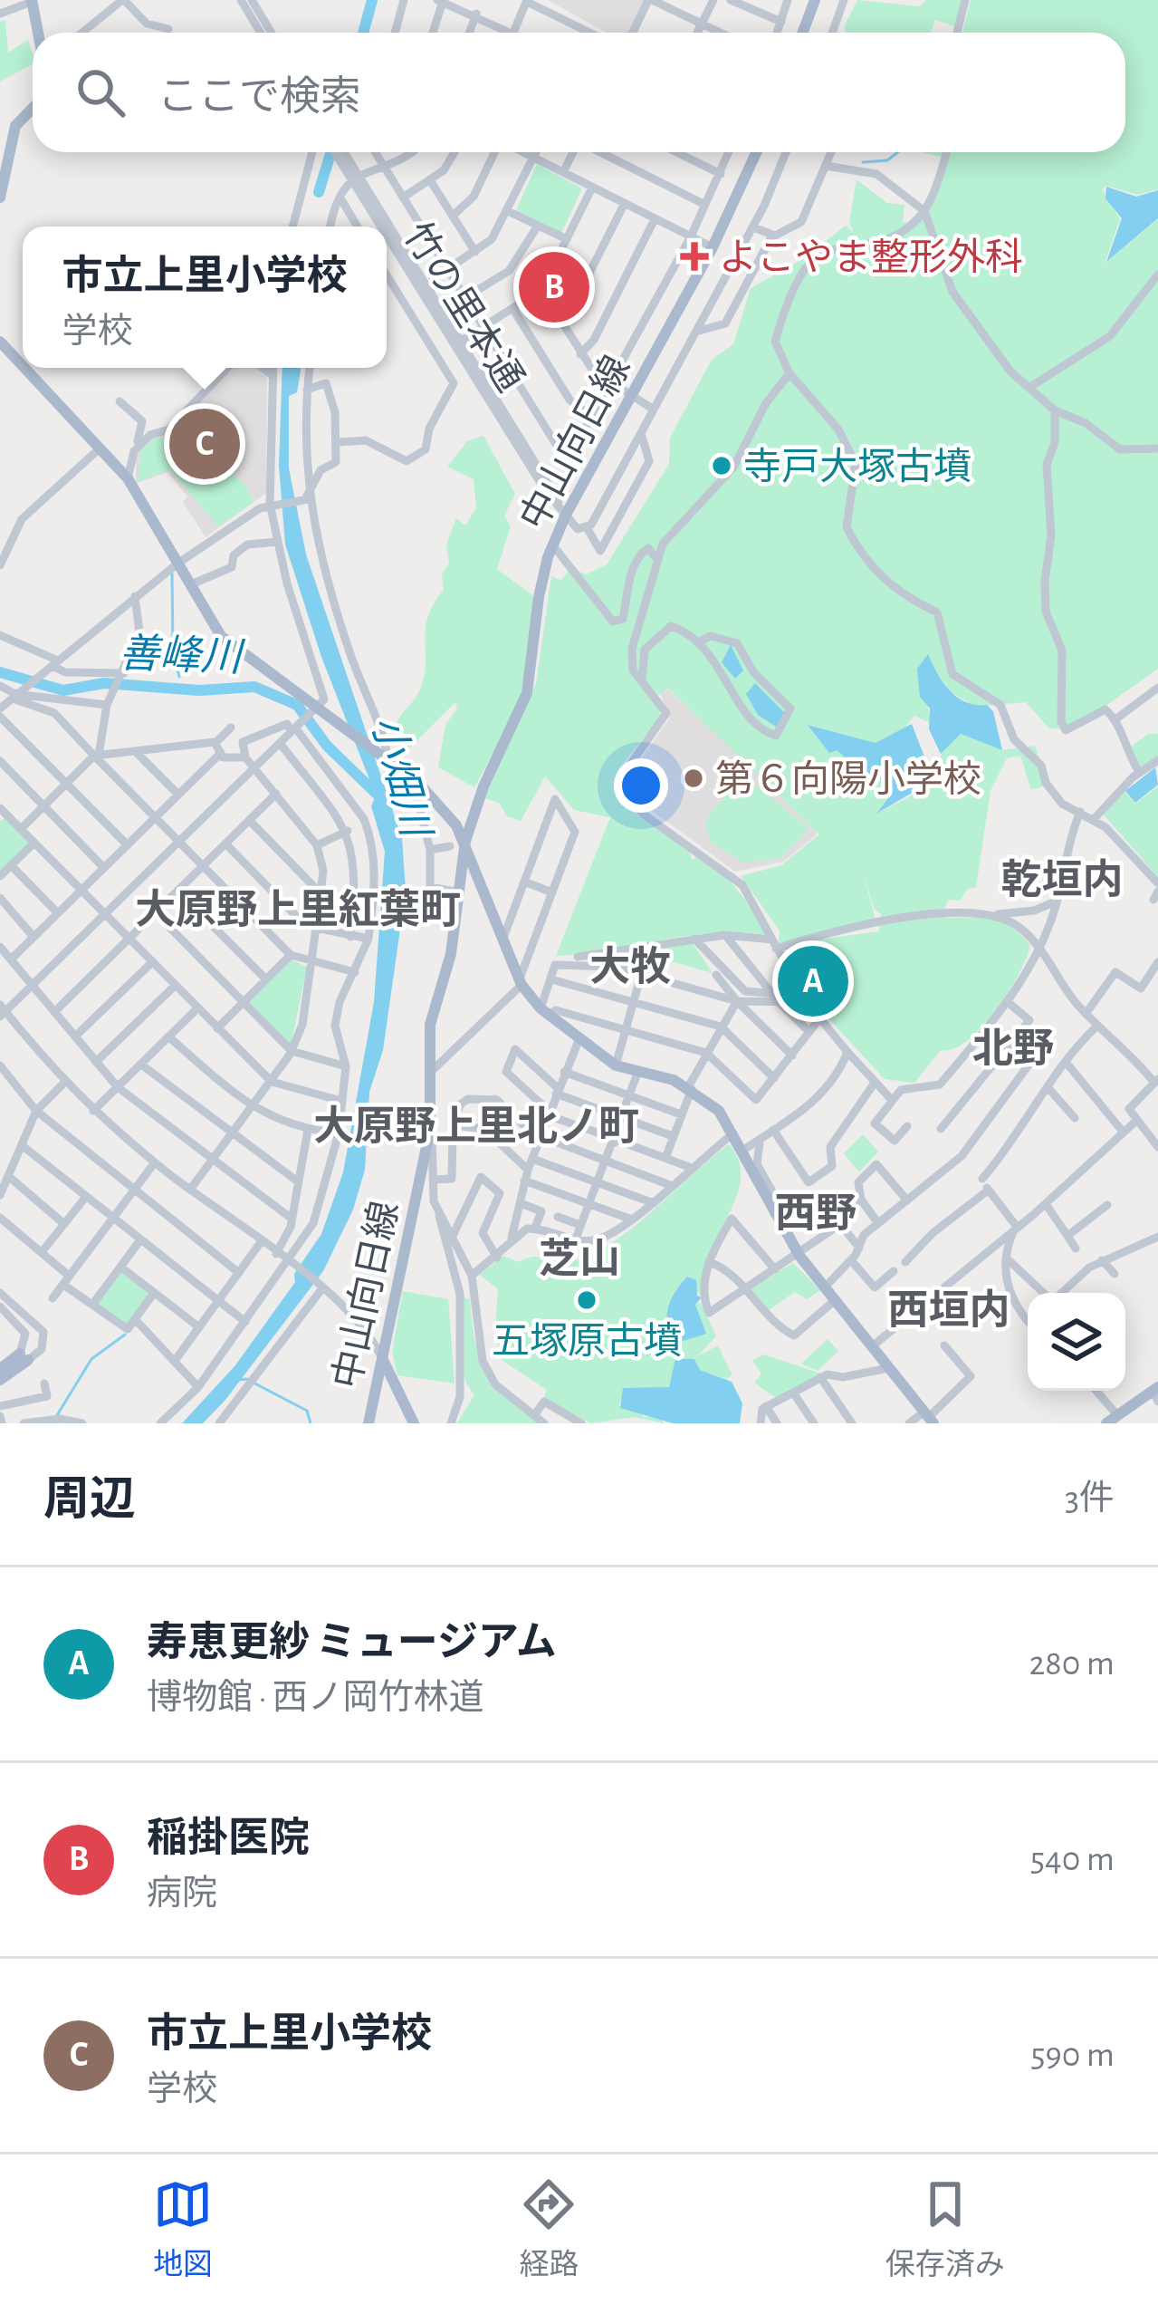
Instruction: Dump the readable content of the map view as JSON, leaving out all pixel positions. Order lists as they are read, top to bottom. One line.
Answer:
{"streets":{"main road":["中山向日線"],"street":["竹の里本通"]},"crossings":[["竹の里本通","中山向日線"]],"districts":["乾垣内","大原野上里紅葉町","大牧","北野","大原野上里北ノ町","西野","芝山","西垣内"],"water":["善峰川","小畑川"],"places":{"health":["よこやま整形外科"],"other":["寺戸大塚古墳","第６向陽小学校","五塚原古墳"]},"page":{"search":"ここで検索","popup":["市立上里小学校","学校"],"pins":["B","C","A"],"heading":["周辺","3件"],"list":[{"mark":"A","name":"寿恵更紗 ミュージアム","note":"博物館 · 西ノ岡竹林道","value":"280 m"},{"mark":"B","name":"稲掛医院","note":"病院","value":"540 m"},{"mark":"C","name":"市立上里小学校","note":"学校","value":"590 m"}],"nav":["地図","経路","保存済み"]}}
